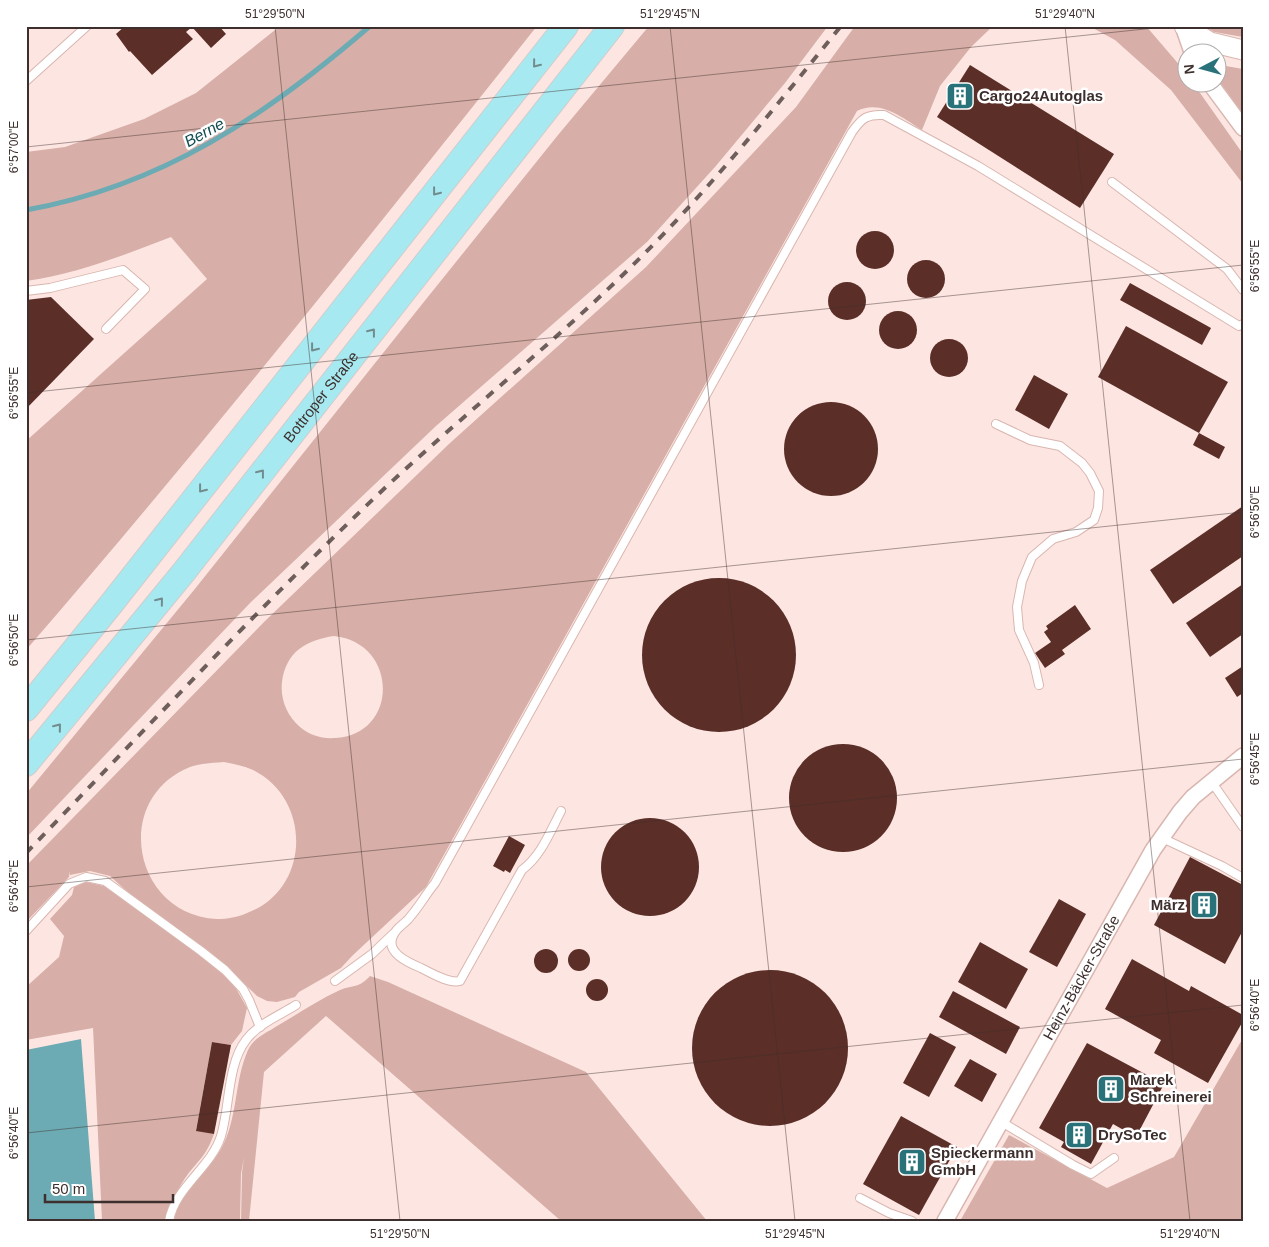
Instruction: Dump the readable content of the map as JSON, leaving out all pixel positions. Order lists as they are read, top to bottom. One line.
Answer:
{"streets":{"main road":["Bottroper Straße"],"street":["Heinz-Bäcker-Straße"]},"water":["Berne"],"places":{"building":["Cargo24Autoglas","März","Marek Schreinerei","DrySoTec","Spieckermann GmbH"]},"scale_bar":"50 m","north":"left","coordinates":["51°29'50\"N","51°29'45\"N","51°29'40\"N","6°57'00\"E","6°56'55\"E","6°56'50\"E","6°56'45\"E","6°56'40\"E"]}
